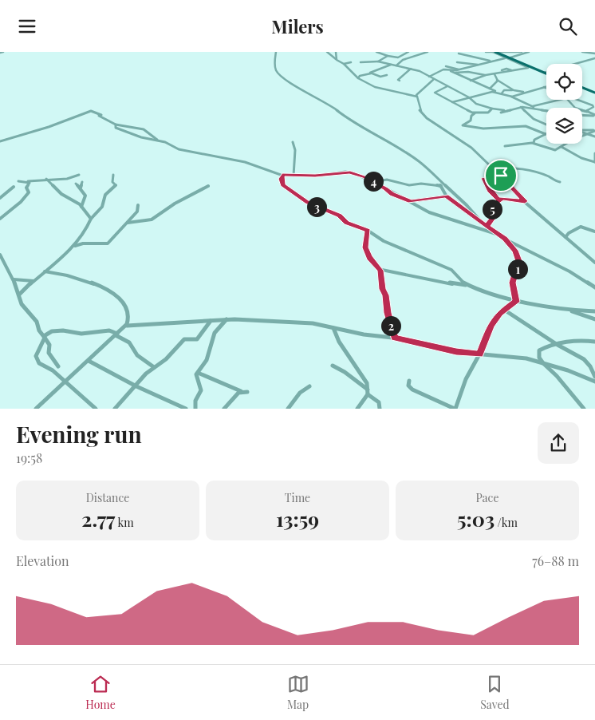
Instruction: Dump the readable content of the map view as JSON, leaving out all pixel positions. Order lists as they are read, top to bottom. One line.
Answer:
{"page":{"header":"Milers","pins":["4","3","5","1","2"],"heading":["Evening run","19:58"],"stats":[["Distance","2.77 km"],["Time","13:59"],["Pace","5:03 /km"]],"chart":["Elevation","76–88 m"],"tabs":["Home","Map","Saved"]}}
